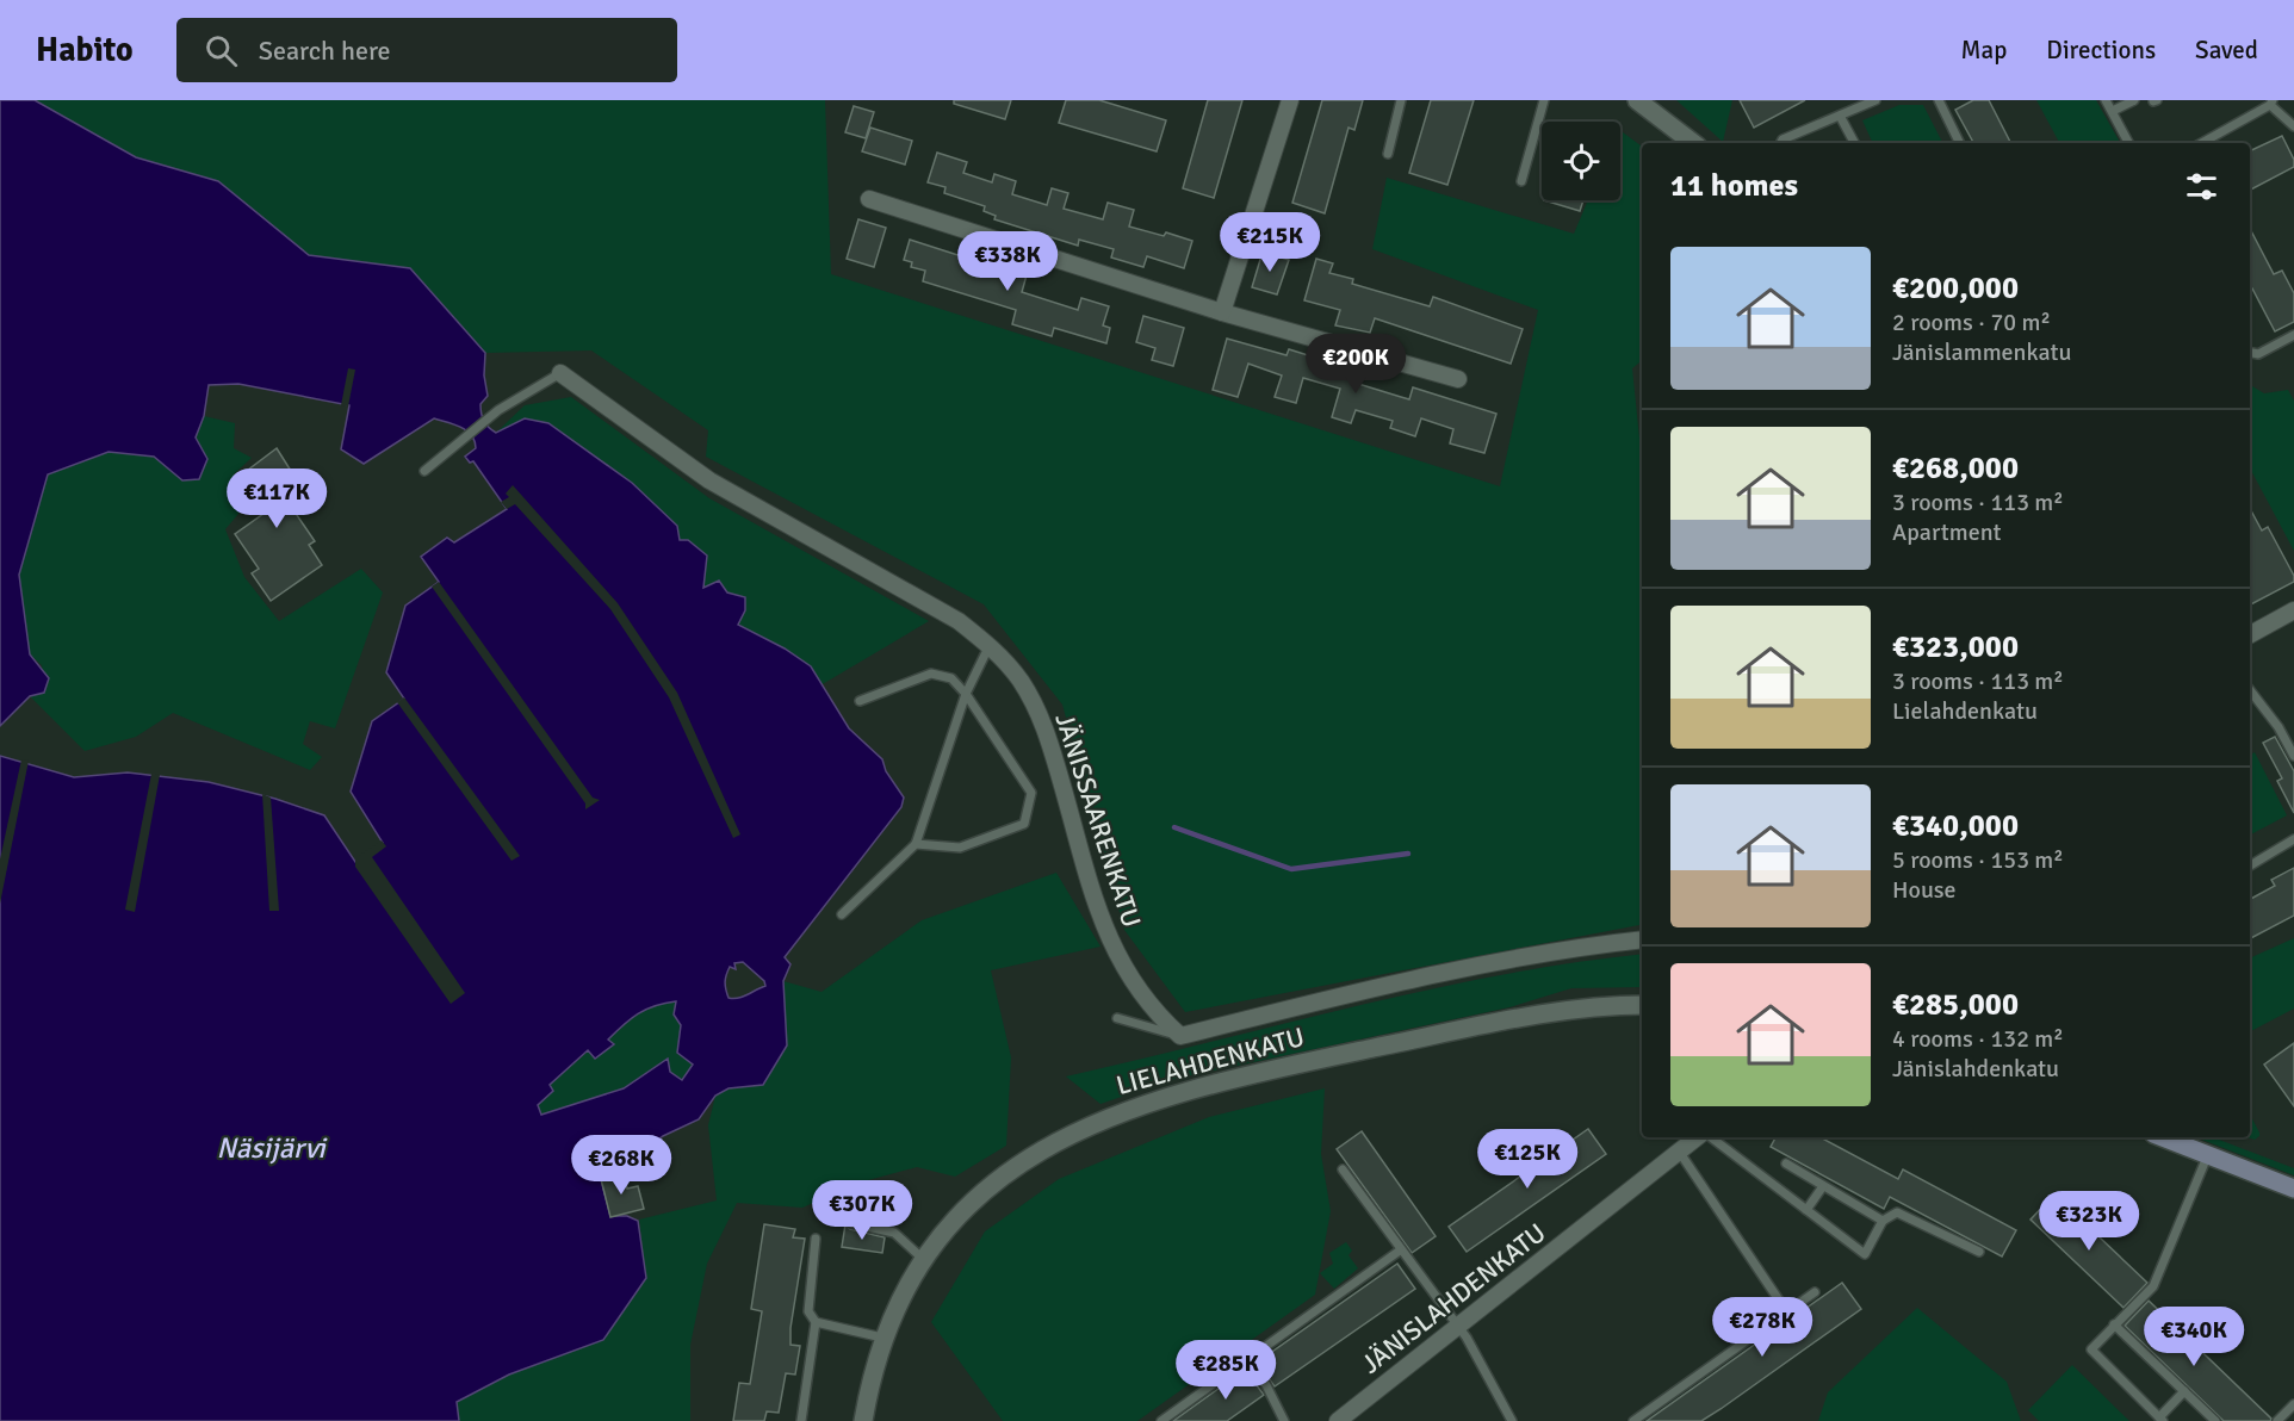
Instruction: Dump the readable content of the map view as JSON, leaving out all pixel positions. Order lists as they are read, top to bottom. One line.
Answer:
{"streets":{"street":["JÄNISSAARENKATU","LIELAHDENKATU","JÄNISLAHDENKATU"]},"water":["Näsijärvi"],"page":{"header":"Habito","search":"Search here","nav":["Map","Directions","Saved"],"heading":"11 homes","price":["€215K","€338K","€200K","€117K","€125K","€268K","€307K","€323K","€278K","€340K","€285K"],"list":[{"name":"€200,000","note":"2 rooms · 70 m² · Jänislammenkatu"},{"name":"€268,000","note":"3 rooms · 113 m² · Apartment"},{"name":"€323,000","note":"3 rooms · 113 m² · Lielahdenkatu"},{"name":"€340,000","note":"5 rooms · 153 m² · House"},{"name":"€285,000","note":"4 rooms · 132 m² · Jänislahdenkatu"}]}}
